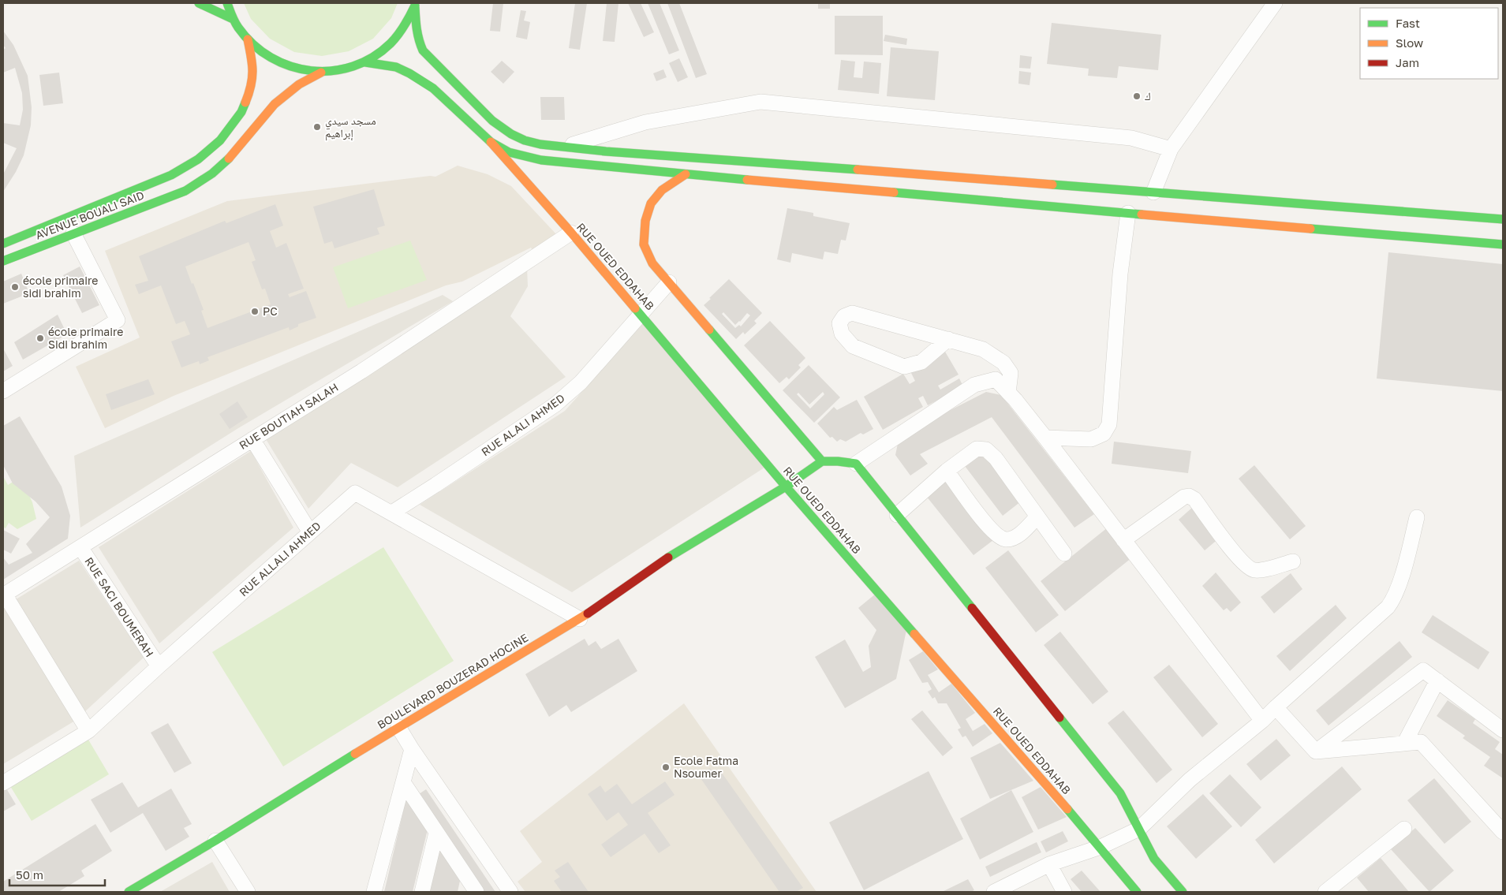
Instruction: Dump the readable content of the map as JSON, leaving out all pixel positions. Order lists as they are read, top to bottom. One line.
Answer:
{"streets":{"main road":["AVENUE BOUALI SAID","RUE OUED EDDAHAB","BOULEVARD BOUZERAD HOCINE"],"street":["RUE BOUTIAH SALAH","RUE ALALI AHMED","RUE ALLALI AHMED","RUE SACI BOUMERAH"]},"crossings":[["RUE OUED EDDAHAB","RUE BOUTIAH SALAH"],["RUE OUED EDDAHAB","RUE ALALI AHMED"],["RUE OUED EDDAHAB","BOULEVARD BOUZERAD HOCINE"],["RUE BOUTIAH SALAH","RUE SACI BOUMERAH"],["RUE ALALI AHMED","RUE ALLALI AHMED"],["RUE ALLALI AHMED","RUE SACI BOUMERAH"],["RUE ALLALI AHMED","BOULEVARD BOUZERAD HOCINE"]],"places":["ك","مسجد سيدي إبراهيم","école primaire sidi brahim","PC","école primaire Sidi brahim","Ecole Fatma Nsoumer"],"legend":["Fast","Slow","Jam"],"scale_bar":"50 m"}
